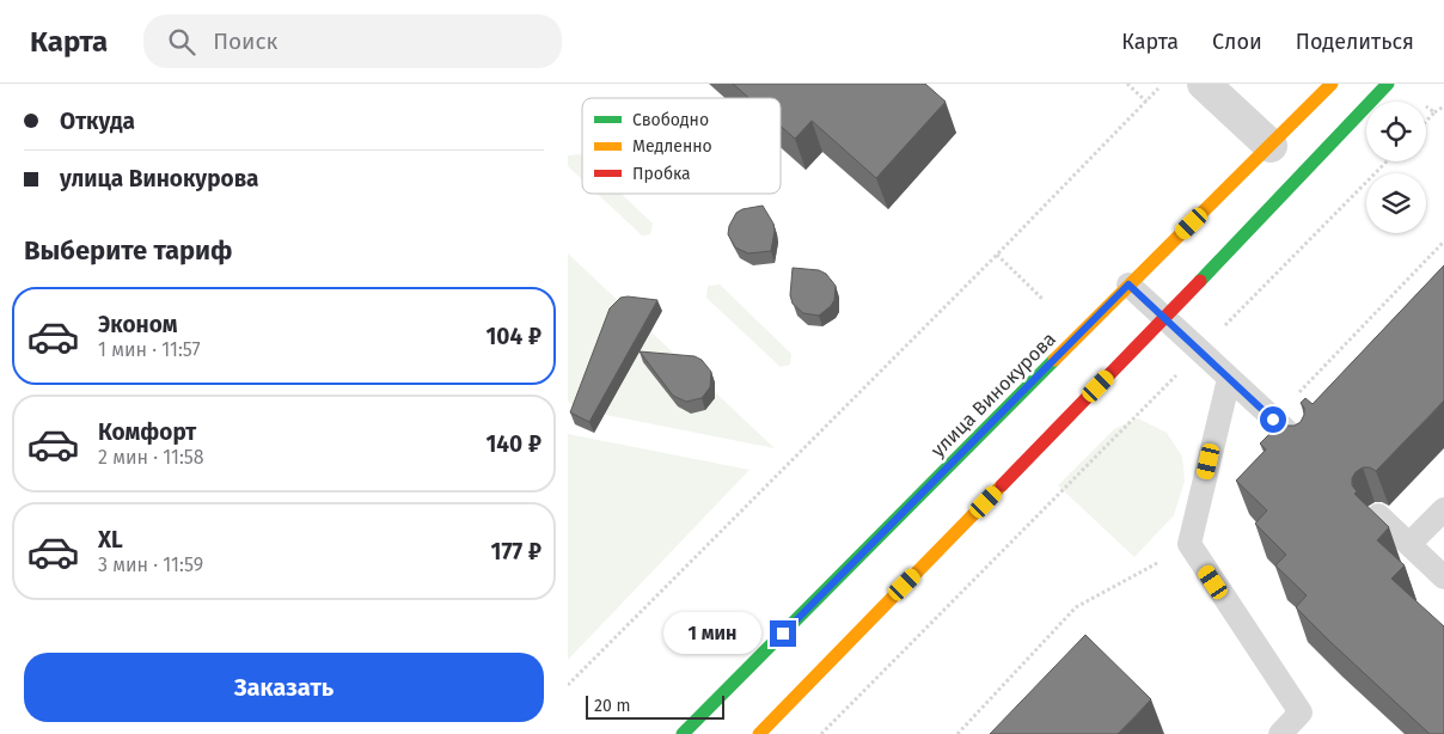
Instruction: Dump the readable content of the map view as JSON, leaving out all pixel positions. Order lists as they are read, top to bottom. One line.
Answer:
{"streets":{"main road":["улица Винокурова"]},"legend":["Свободно","Медленно","Пробка"],"scale_bar":"20 m","page":{"header":"Карта","search":"Поиск","nav":["Карта","Слои","Поделиться"],"banner":["Откуда","улица Винокурова"],"heading":"Выберите тариф","list":[{"name":"Эконом","note":"1 мин · 11:57","value":"104 ₽"},{"name":"Комфорт","note":"2 мин · 11:58","value":"140 ₽"},{"name":"XL","note":"3 мин · 11:59","value":"177 ₽"}],"bubble":"1 мин","buttons":"Заказать","scale":"20 m"}}
